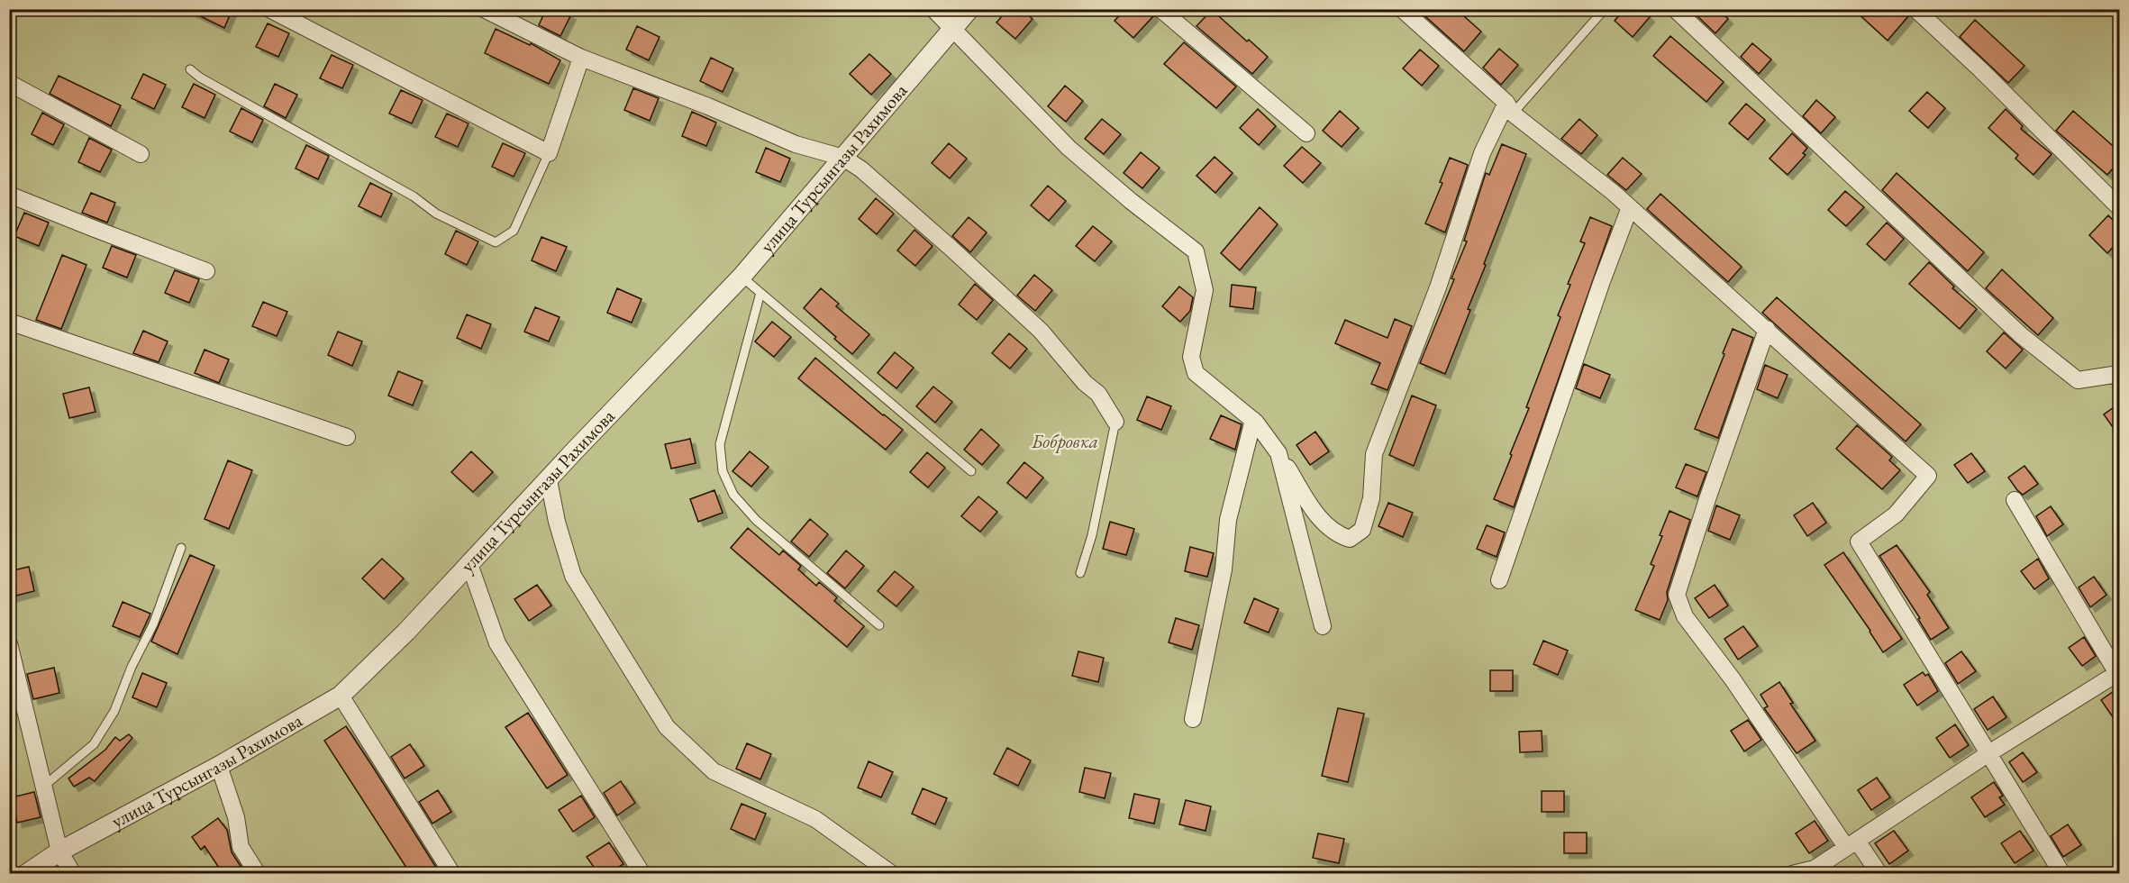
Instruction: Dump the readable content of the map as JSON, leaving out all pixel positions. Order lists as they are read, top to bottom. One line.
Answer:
{"streets":{"street":["улица Турсынгазы Рахимова"]},"parks":["Бобровка"]}
